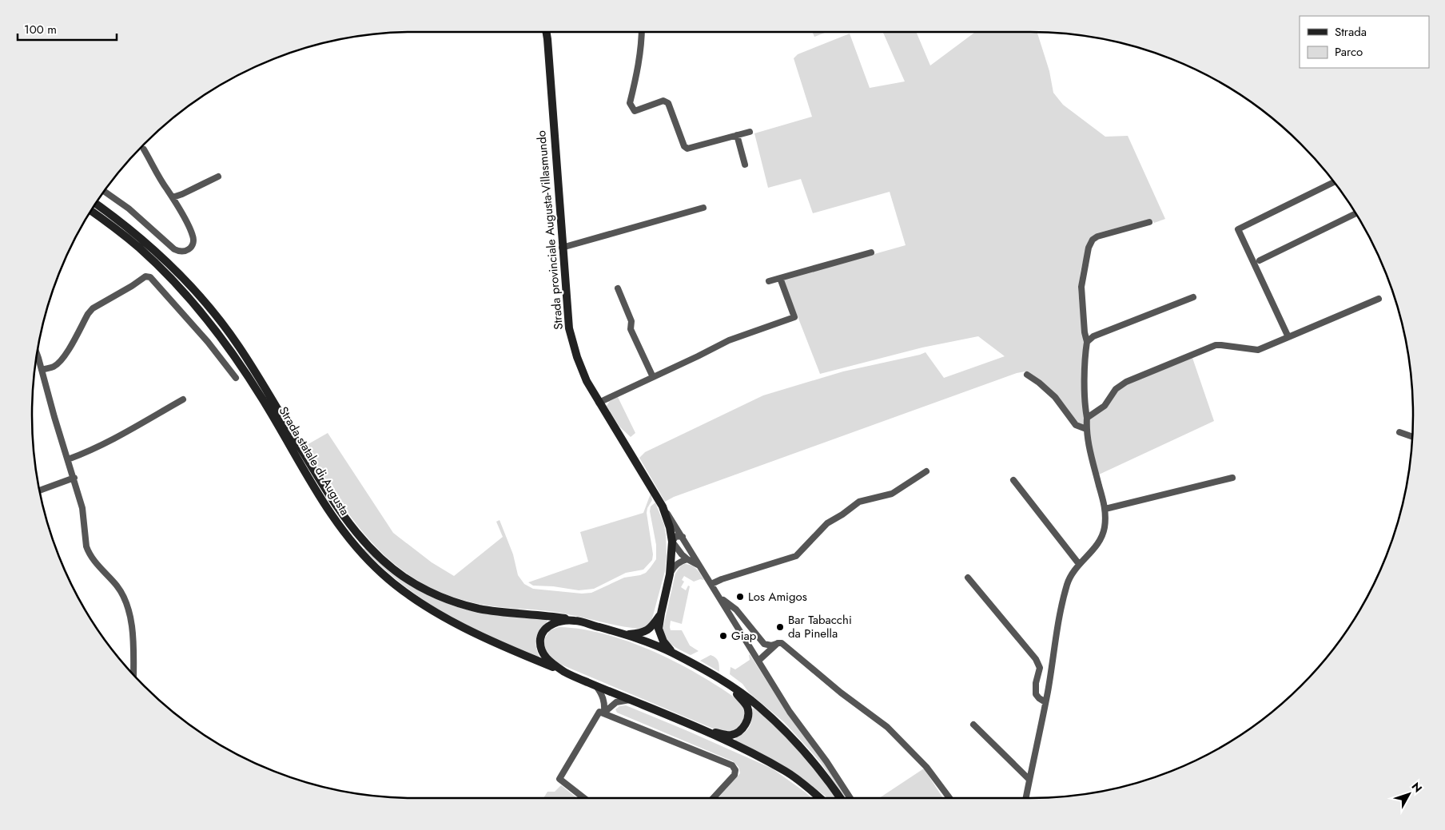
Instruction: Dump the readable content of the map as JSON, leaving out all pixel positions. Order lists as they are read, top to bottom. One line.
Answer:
{"streets":{"main road":["Strada provinciale Augusta-Villasmundo","Strada statale di Augusta"]},"places":["Los Amigos","Bar Tabacchi da Pinella","Giap"],"legend":["Strada","Parco"],"scale_bar":"100 m","north":"top right"}
